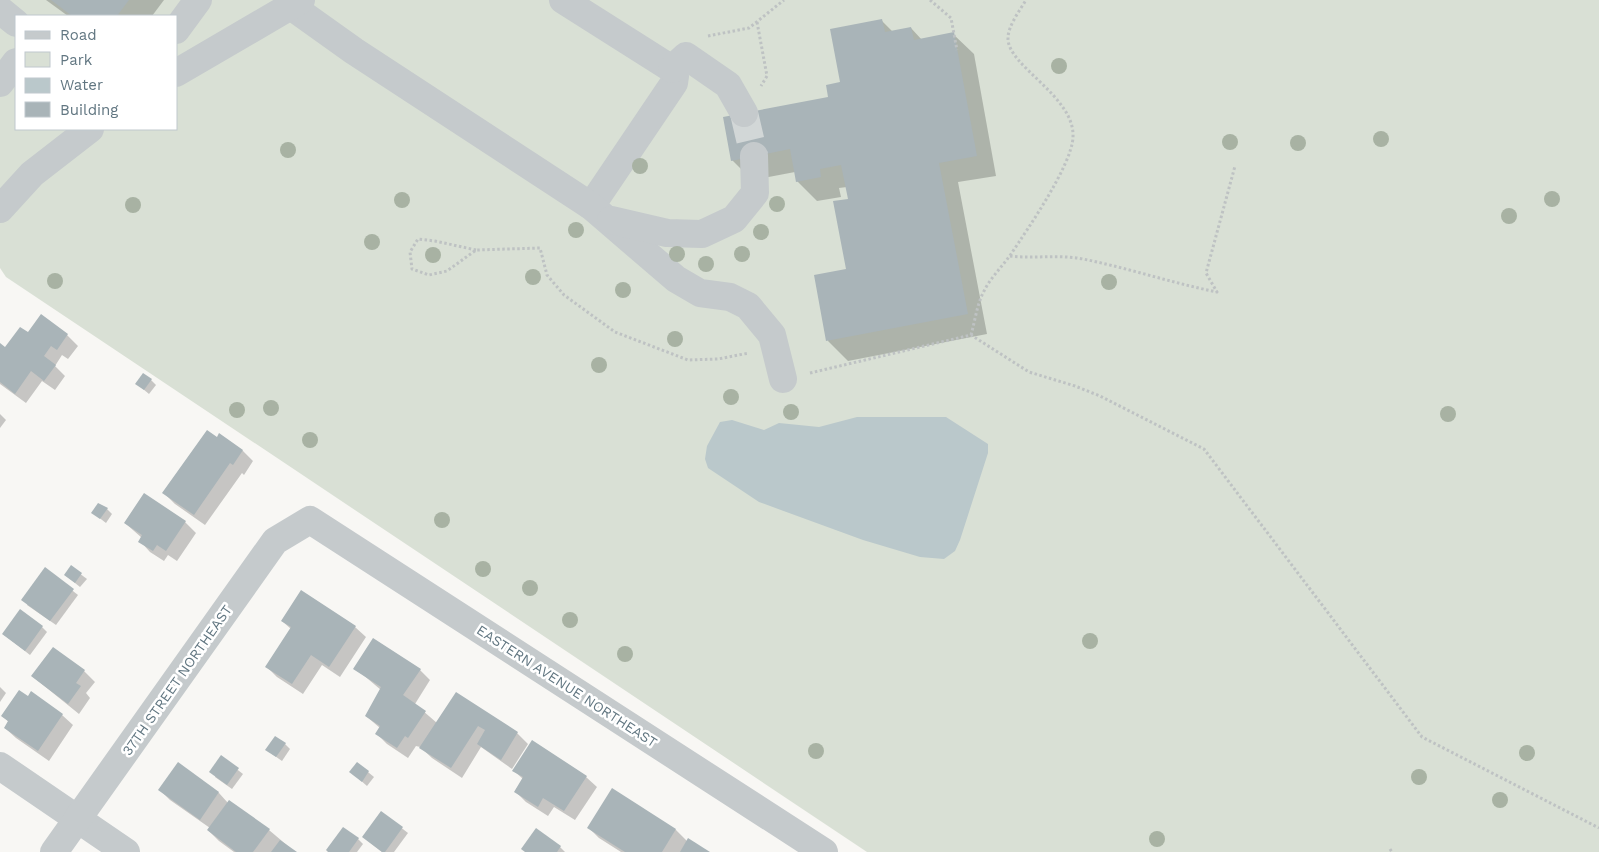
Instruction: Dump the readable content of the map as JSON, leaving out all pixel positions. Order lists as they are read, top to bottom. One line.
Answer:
{"streets":{"street":["37TH STREET NORTHEAST","EASTERN AVENUE NORTHEAST"]},"crossings":[["37TH STREET NORTHEAST","EASTERN AVENUE NORTHEAST"]],"legend":["Road","Park","Water","Building"]}
